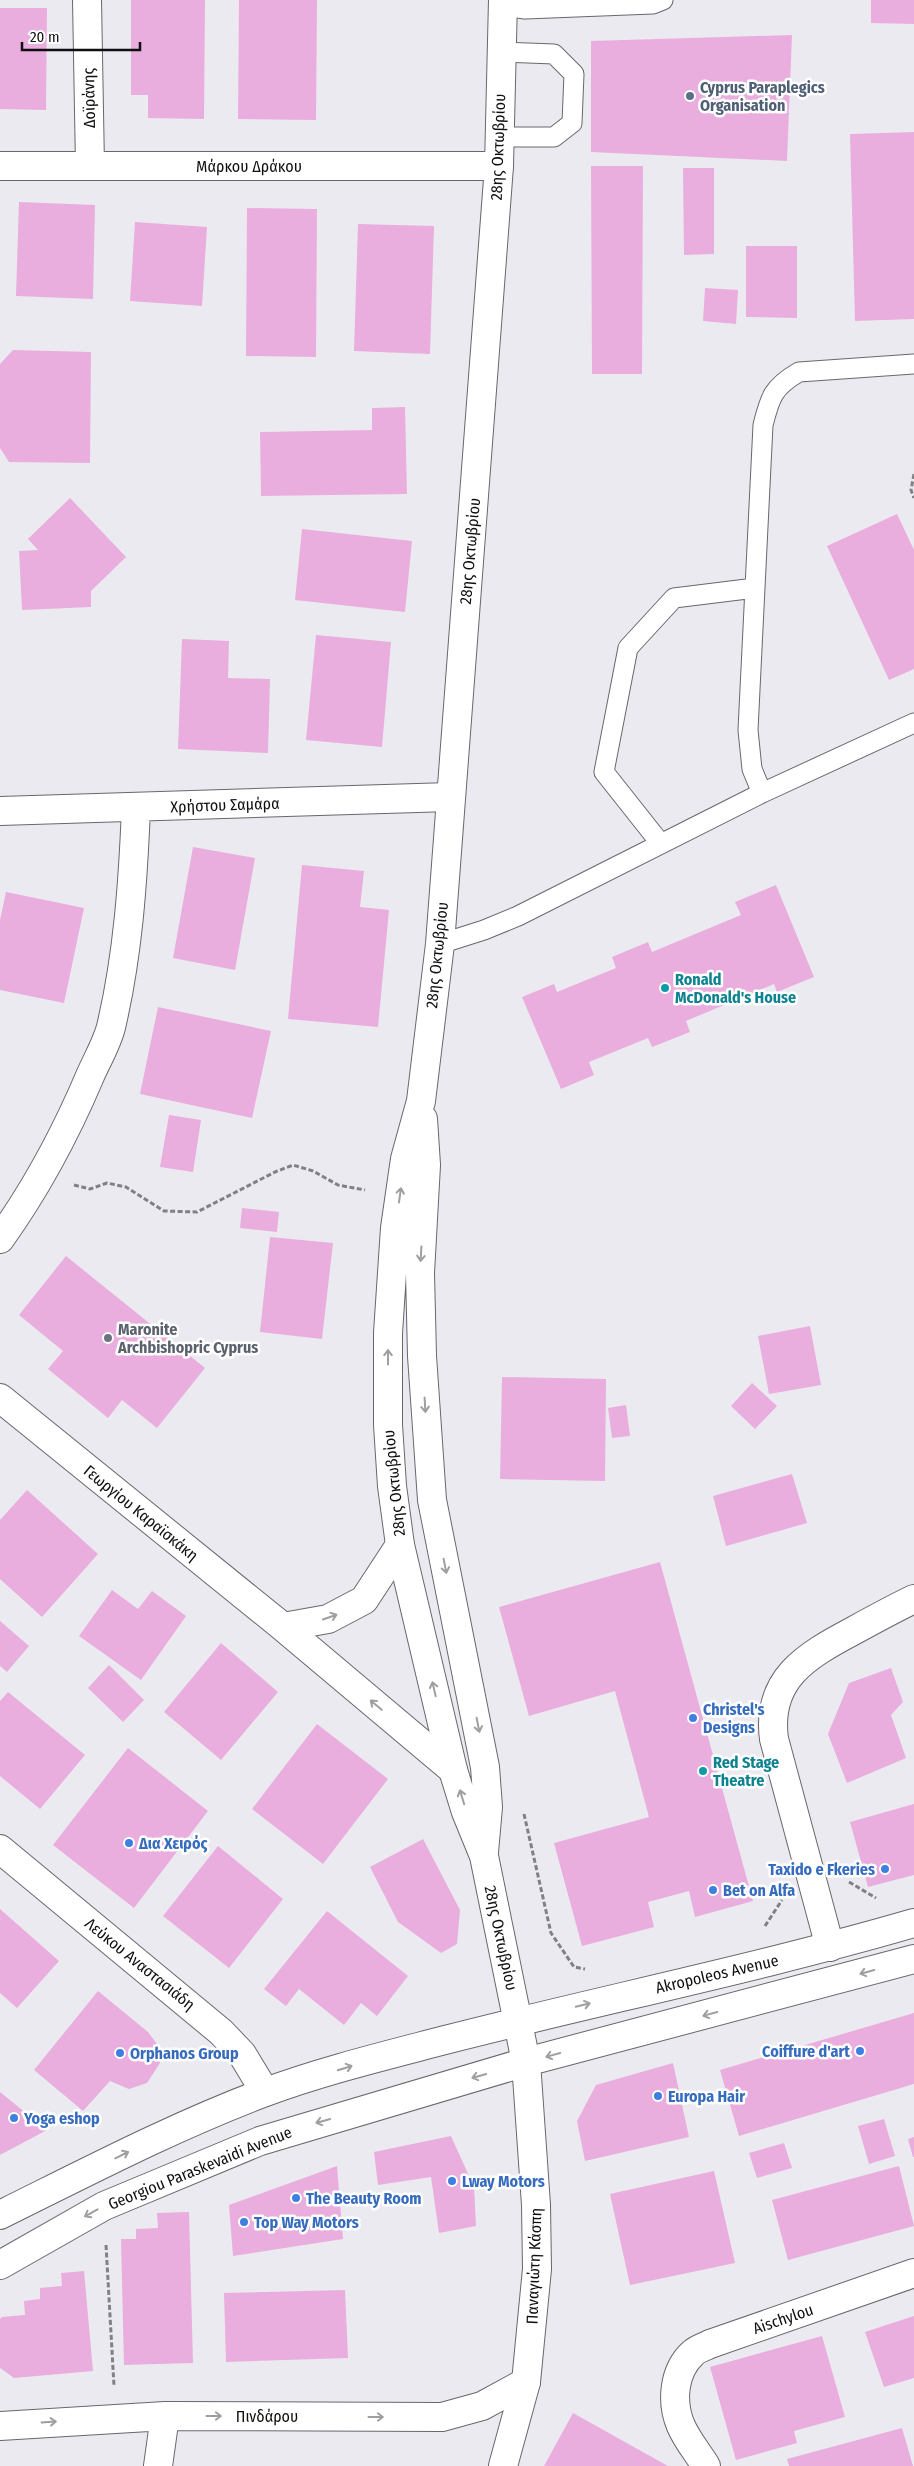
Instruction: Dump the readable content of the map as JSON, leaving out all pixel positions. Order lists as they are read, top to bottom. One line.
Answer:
{"streets":{"street":["Δοϊράνης","28ης Οκτωβρίου","Μάρκου Δράκου","Χρήστου Σαμάρα","Γεωργίου Καραϊσκάκη","Λεύκου Αναστασιάδη","Akropoleos Avenue","Georgiou Paraskevaidi Avenue","Παναγιώτη Κάσπη","Aischylou","Πινδάρου"]},"crossings":[["Δοϊράνης","Μάρκου Δράκου"],["28ης Οκτωβρίου","Μάρκου Δράκου"],["28ης Οκτωβρίου","Χρήστου Σαμάρα"],["28ης Οκτωβρίου","Γεωργίου Καραϊσκάκη"],["28ης Οκτωβρίου","Akropoleos Avenue"],["28ης Οκτωβρίου","Georgiou Paraskevaidi Avenue"],["28ης Οκτωβρίου","Παναγιώτη Κάσπη"],["Georgiou Paraskevaidi Avenue","Παναγιώτη Κάσπη"],["Παναγιώτη Κάσπη","Πινδάρου"]],"one_way":["Γεωργίου Καραϊσκάκη","Πινδάρου"],"places":["Cyprus Paraplegics Organisation","Ronald McDonald's House","Maronite Archbishopric Cyprus","Christel's Designs","Red Stage Theatre","Δια Χειρός","Taxido e Fkeries","Bet on Alfa","Coiffure d'art","Orphanos Group","Europa Hair","Yoga eshop","Lway Motors","The Beauty Room","Top Way Motors"],"scale_bar":"20 m"}
